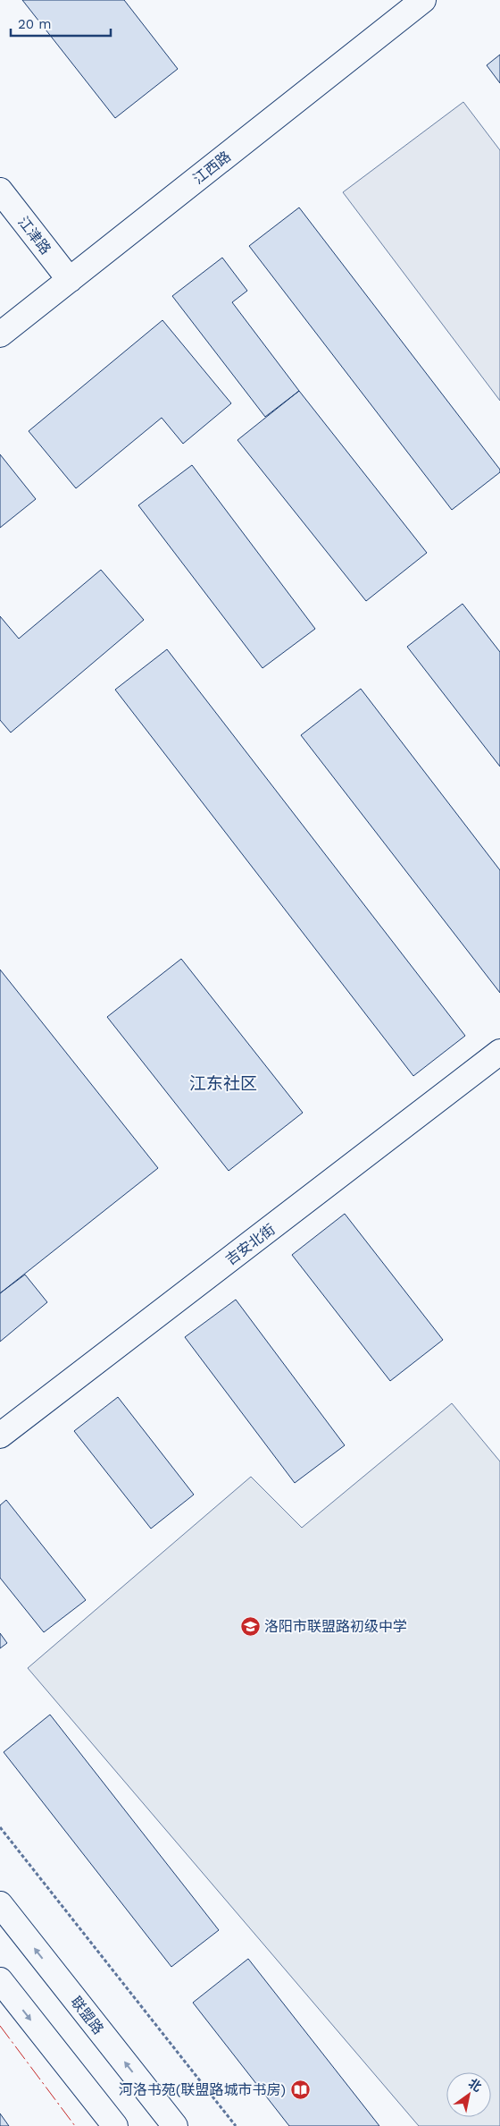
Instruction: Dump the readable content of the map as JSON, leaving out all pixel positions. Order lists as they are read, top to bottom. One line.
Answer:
{"streets":{"street":["江西路","江津路","吉安北街","联盟路"]},"crossings":[["江西路","江津路"]],"districts":["江东社区"],"places":{"school or university":["洛阳市联盟路初级中学"],"library":["河洛书苑(联盟路城市书房)"]},"scale_bar":"20 m","north":"top right"}
